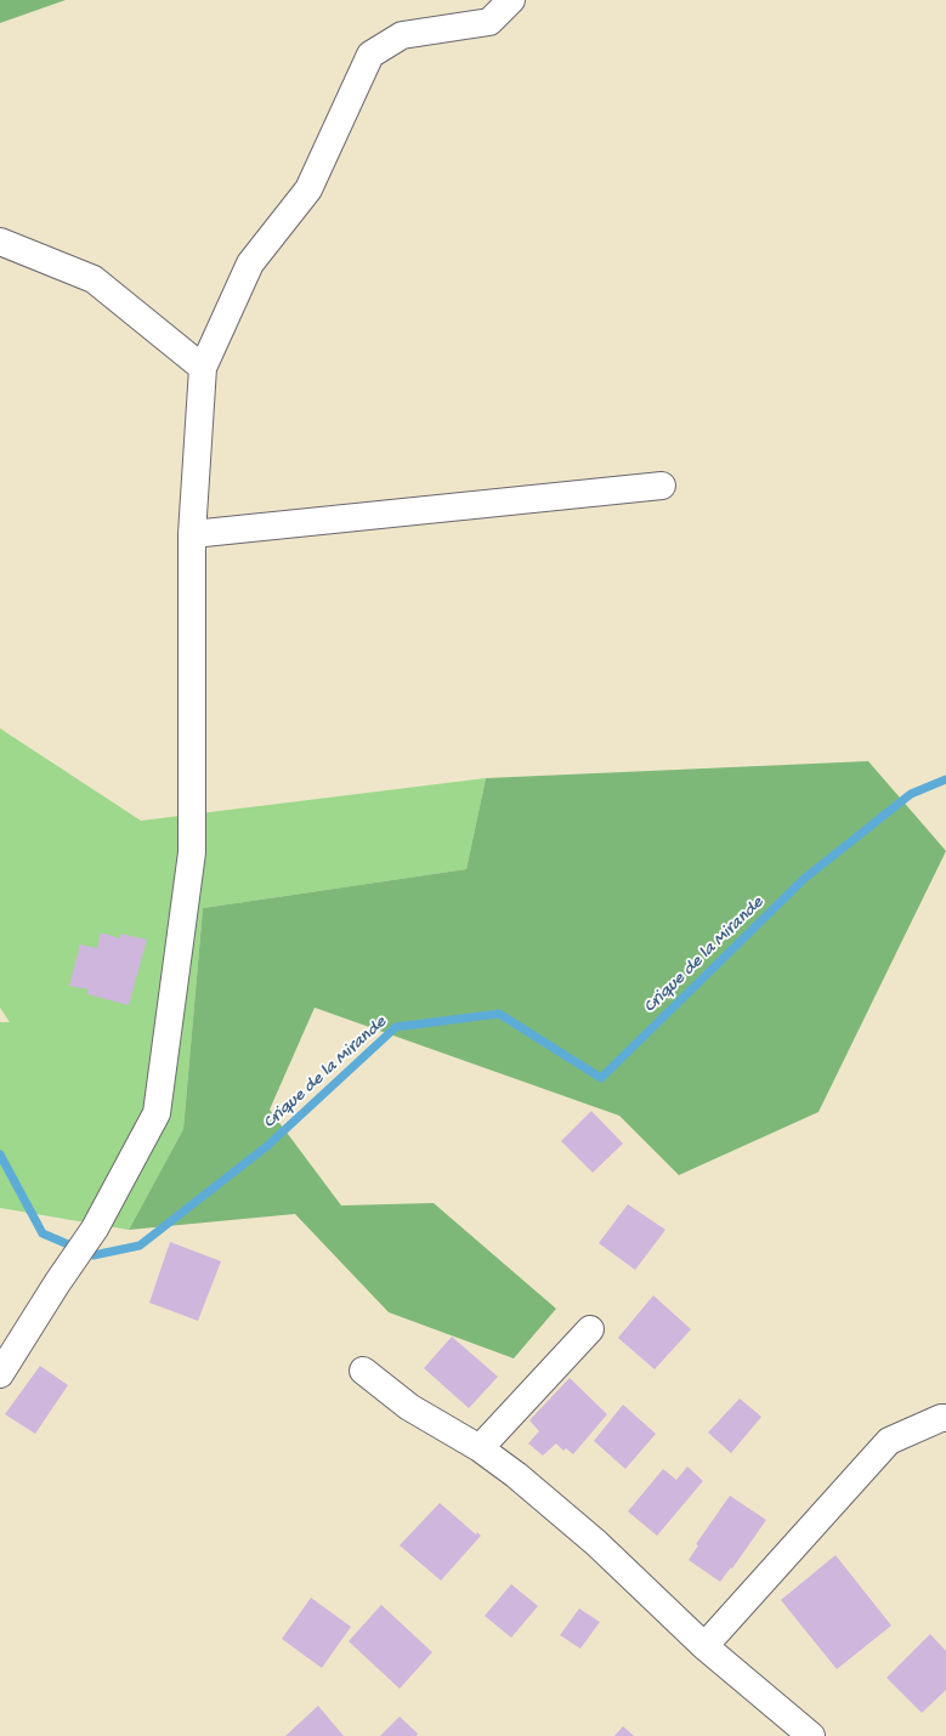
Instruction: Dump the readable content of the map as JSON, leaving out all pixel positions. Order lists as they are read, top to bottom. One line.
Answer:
{"water":["Crique de la Mirande"]}
